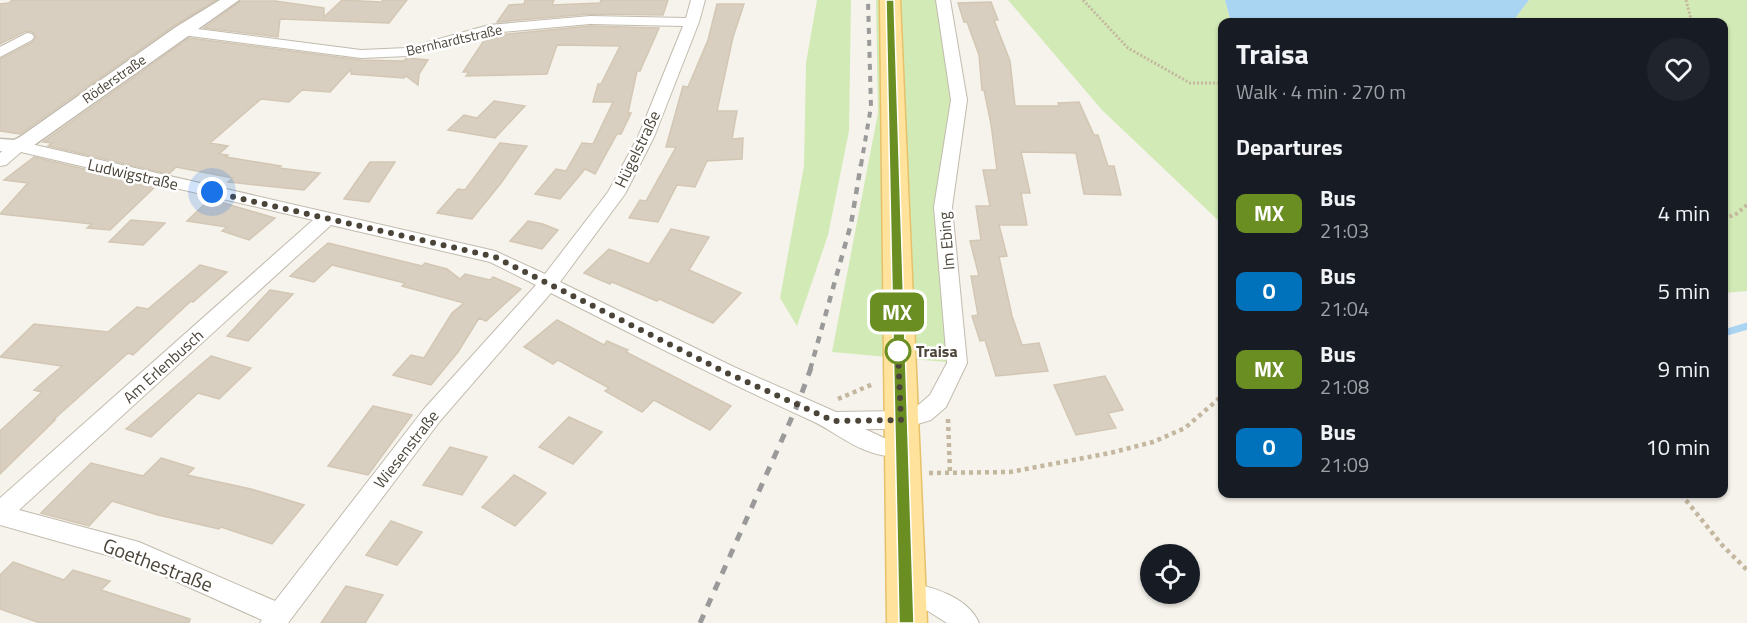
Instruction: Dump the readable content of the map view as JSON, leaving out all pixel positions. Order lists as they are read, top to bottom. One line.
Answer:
{"streets":{"street":["Bernhardtstraße","Röderstraße","Hügelstraße","Ludwigstraße","Im Ebing","Am Erlenbusch","Wiesenstraße","Goethestraße"]},"crossings":[["Bernhardtstraße","Röderstraße"],["Bernhardtstraße","Hügelstraße"],["Röderstraße","Ludwigstraße"],["Hügelstraße","Ludwigstraße"],["Hügelstraße","Wiesenstraße"],["Ludwigstraße","Im Ebing"],["Ludwigstraße","Am Erlenbusch"],["Ludwigstraße","Wiesenstraße"],["Am Erlenbusch","Goethestraße"],["Wiesenstraße","Goethestraße"]],"places":["Traisa"],"lines":["bus line MX"],"page":{"on_map":"MX","heading":[["Traisa","Walk · 4 min · 270 m"],"Departures"],"list":[{"mark":"MX","name":"Bus","note":"21:03","value":"4 min"},{"mark":"O","name":"Bus","note":"21:04","value":"5 min"},{"mark":"MX","name":"Bus","note":"21:08","value":"9 min"},{"mark":"O","name":"Bus","note":"21:09","value":"10 min"}]}}
